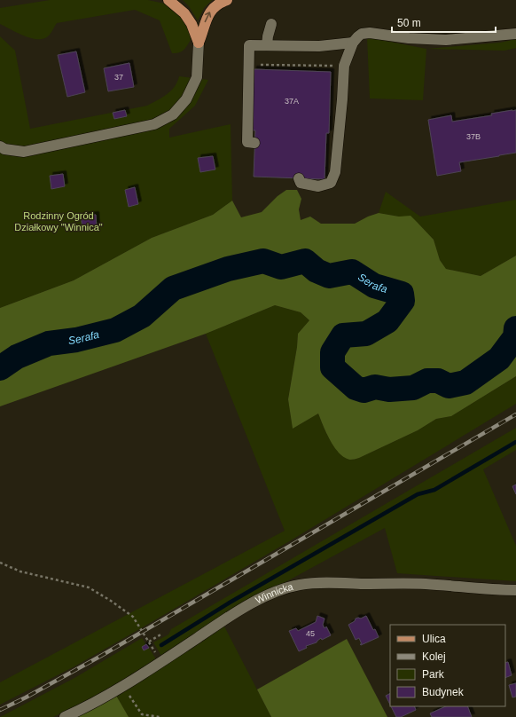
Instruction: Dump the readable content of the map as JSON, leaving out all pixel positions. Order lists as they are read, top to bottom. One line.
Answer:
{"streets":{"street":["Winnicka"]},"water":["Serafa"],"parks":["Rodzinny Ogród Działkowy \"Winnica\""],"house_numbers":["37","37A","37B","45"],"legend":["Ulica","Kolej","Park","Budynek"],"scale_bar":"50 m"}
